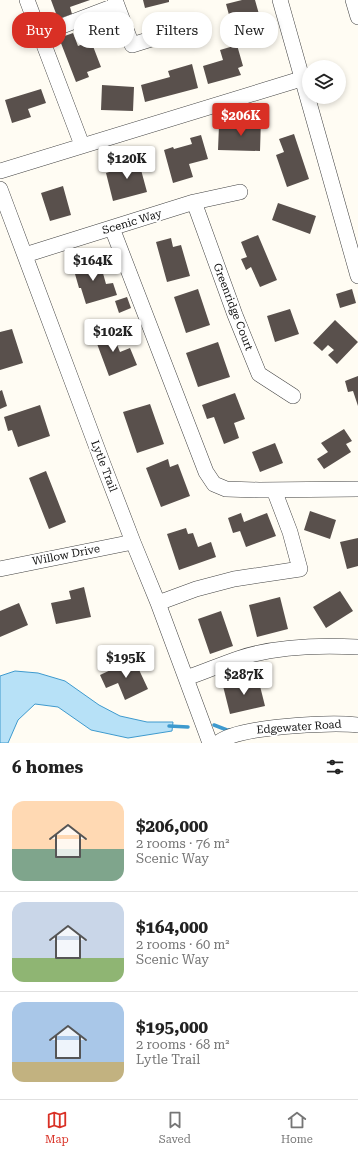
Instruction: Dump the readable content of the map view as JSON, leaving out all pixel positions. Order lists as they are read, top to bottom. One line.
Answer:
{"streets":{"street":["Scenic Way","Greenridge Court","Lytle Trail","Willow Drive","Edgewater Road"]},"crossings":[["Scenic Way","Greenridge Court"],["Scenic Way","Lytle Trail"],["Lytle Trail","Willow Drive"]],"page":{"chip":["Buy","Rent","Filters","New"],"price":["$206K","$120K","$164K","$102K","$195K","$287K"],"heading":"6 homes","list":[{"name":"$206,000","note":"2 rooms · 76 m² · Scenic Way"},{"name":"$164,000","note":"2 rooms · 60 m² · Scenic Way"},{"name":"$195,000","note":"2 rooms · 68 m² · Lytle Trail"}],"tabs":["Map","Saved","Home"]}}
